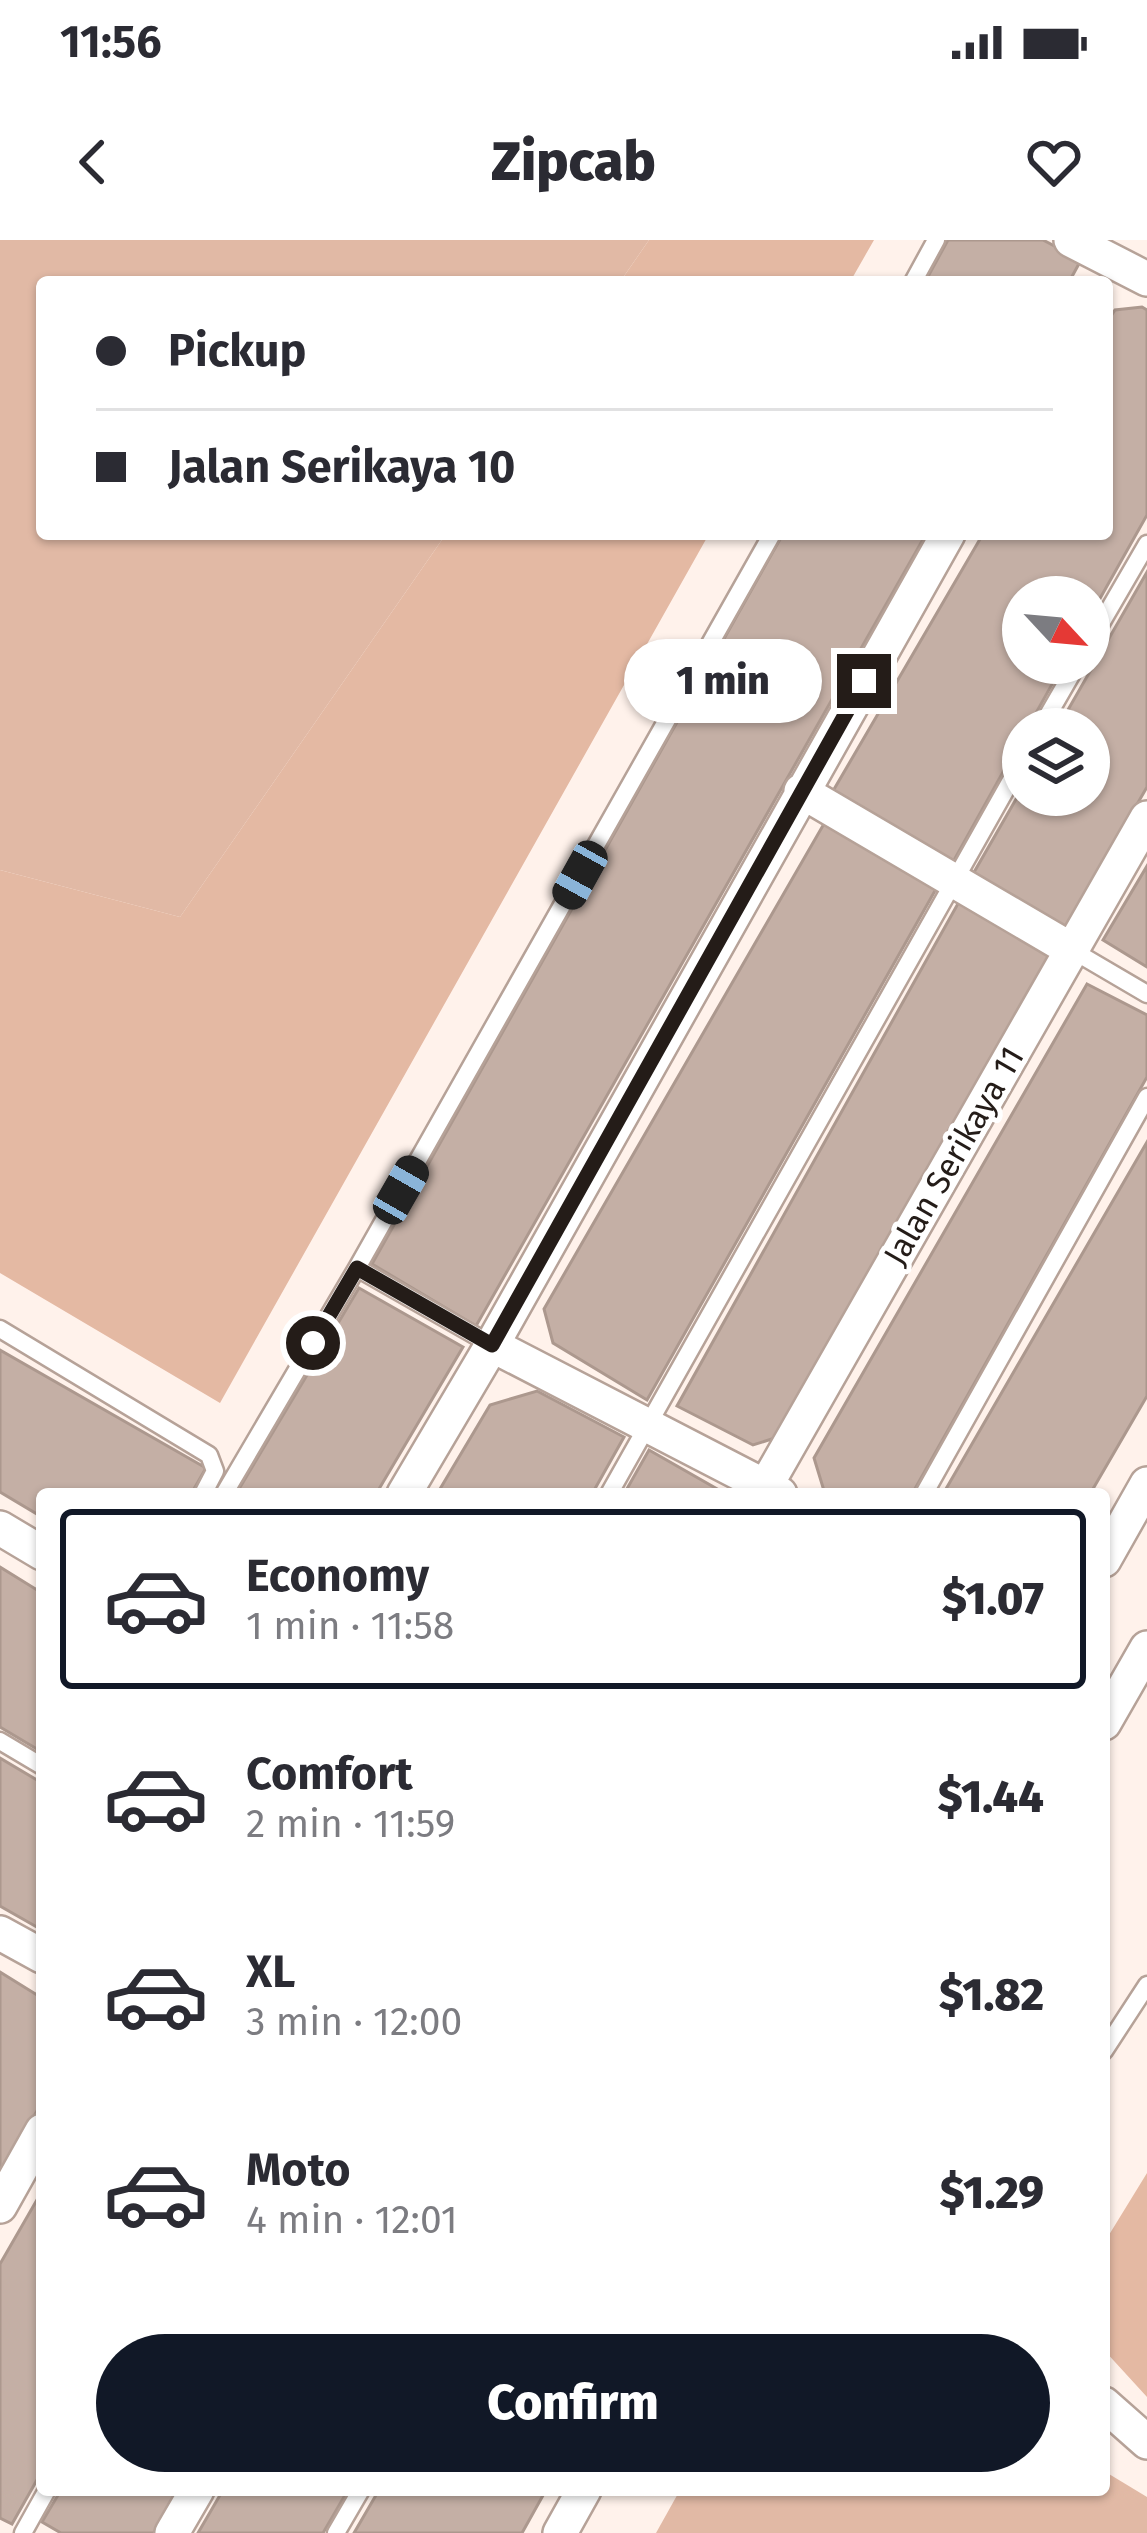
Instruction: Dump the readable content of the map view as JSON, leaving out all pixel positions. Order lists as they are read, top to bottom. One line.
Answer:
{"streets":{"street":["Jalan Serikaya 11"]},"north":"bottom right","page":{"status":"11:56","header":"Zipcab","banner":["Pickup","Jalan Serikaya 10"],"bubble":"1 min","list":[{"name":"Economy","note":"1 min · 11:58","value":"$1.07"},{"name":"Comfort","note":"2 min · 11:59","value":"$1.44"},{"name":"XL","note":"3 min · 12:00","value":"$1.82"},{"name":"Moto","note":"4 min · 12:01","value":"$1.29"}],"buttons":"Confirm"}}
